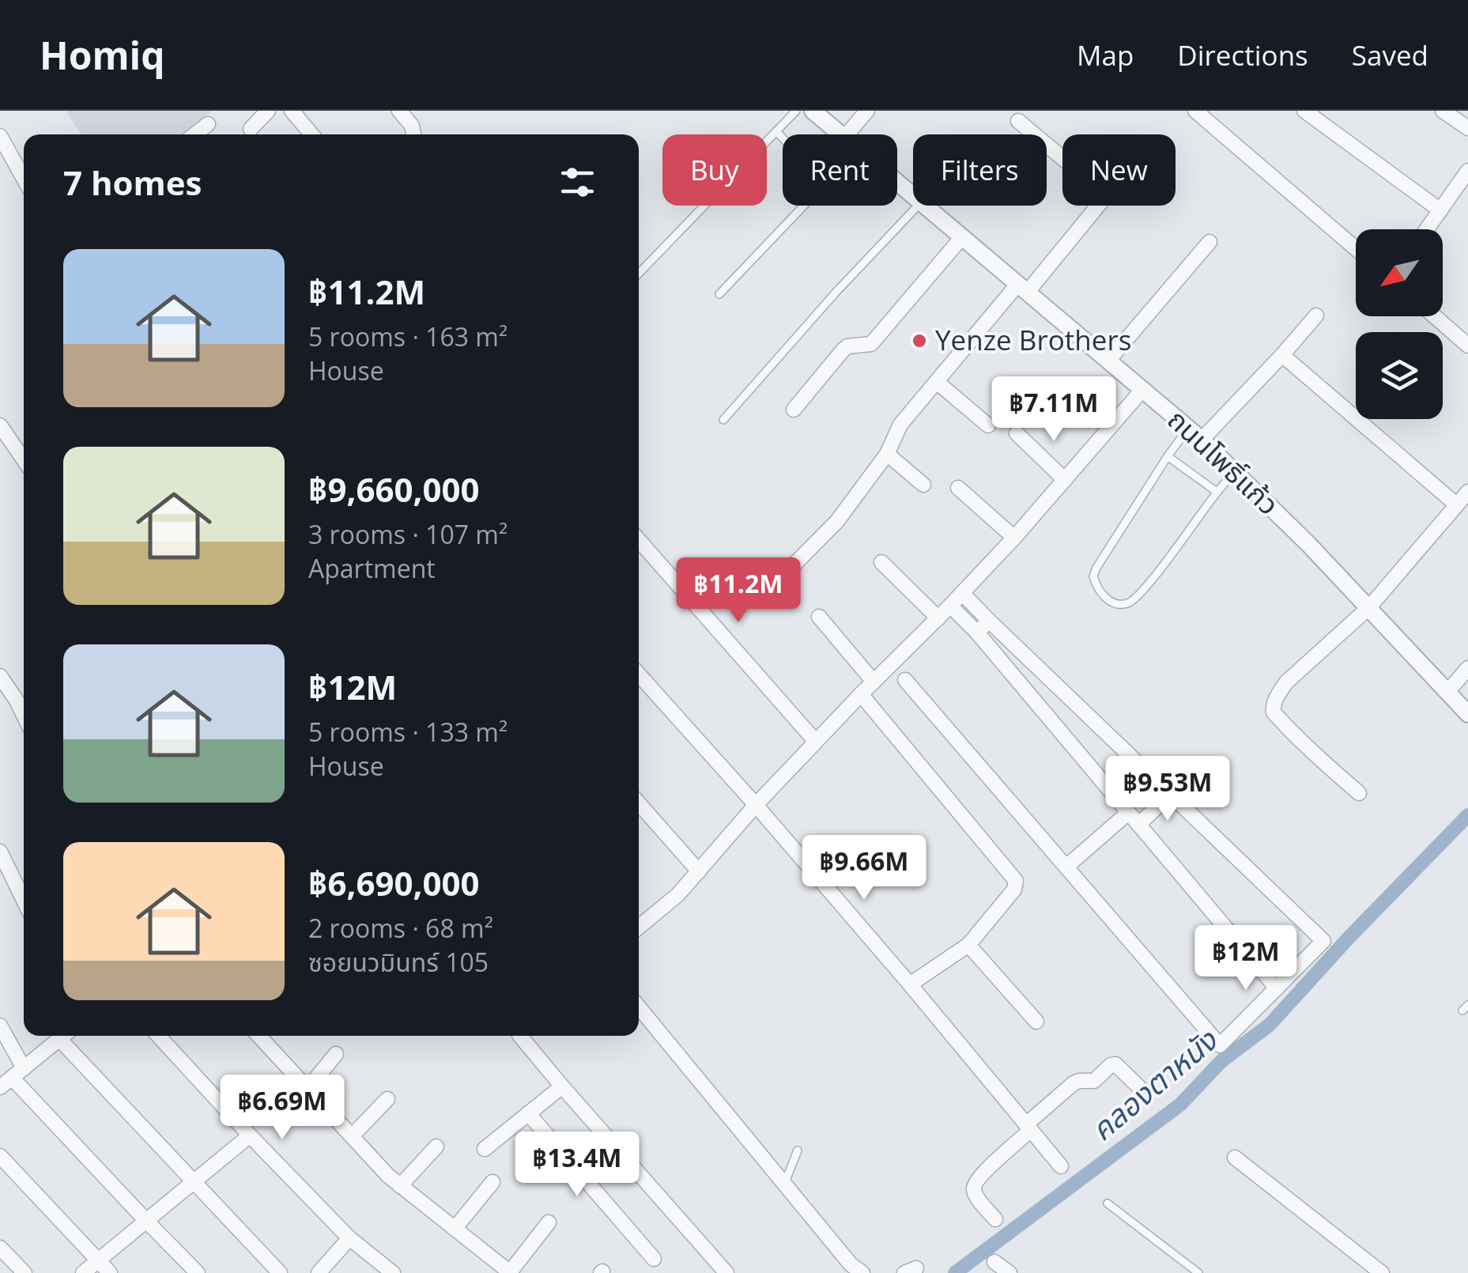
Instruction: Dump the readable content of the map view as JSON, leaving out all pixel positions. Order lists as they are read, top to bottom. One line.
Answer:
{"streets":{"street":["ถนนโพธิ์แก้ว"]},"water":["คลองตาหนัง"],"places":["Yenze Brothers"],"north":"bottom left","page":{"header":"Homiq","nav":["Map","Directions","Saved"],"chip":["Buy","Rent","Filters","New"],"heading":"7 homes","list":[{"name":"฿11.2M","note":"5 rooms · 163 m² · House"},{"name":"฿9,660,000","note":"3 rooms · 107 m² · Apartment"},{"name":"฿12M","note":"5 rooms · 133 m² · House"},{"name":"฿6,690,000","note":"2 rooms · 68 m² · ซอยนวมินทร์ 105"}],"price":["฿7.11M","฿11.2M","฿9.53M","฿9.66M","฿12M","฿6.69M","฿13.4M"]}}
